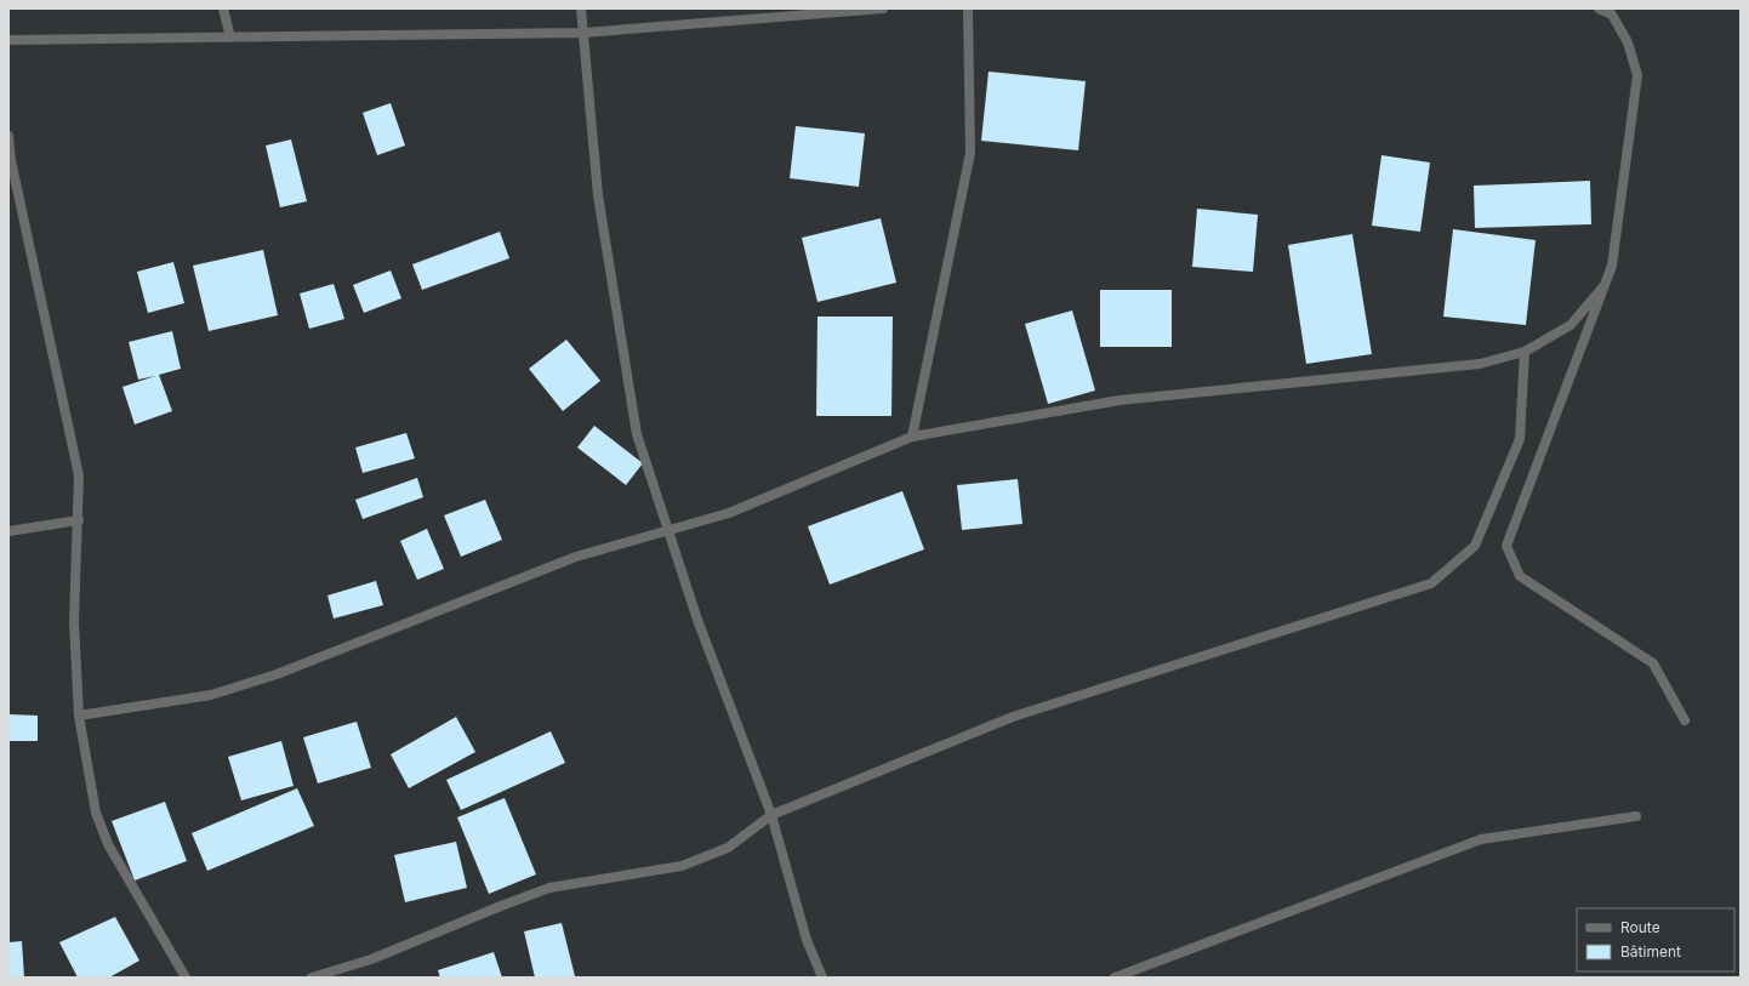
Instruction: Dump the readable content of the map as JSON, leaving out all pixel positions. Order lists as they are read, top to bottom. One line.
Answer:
{"legend":["Route","Bâtiment"]}
